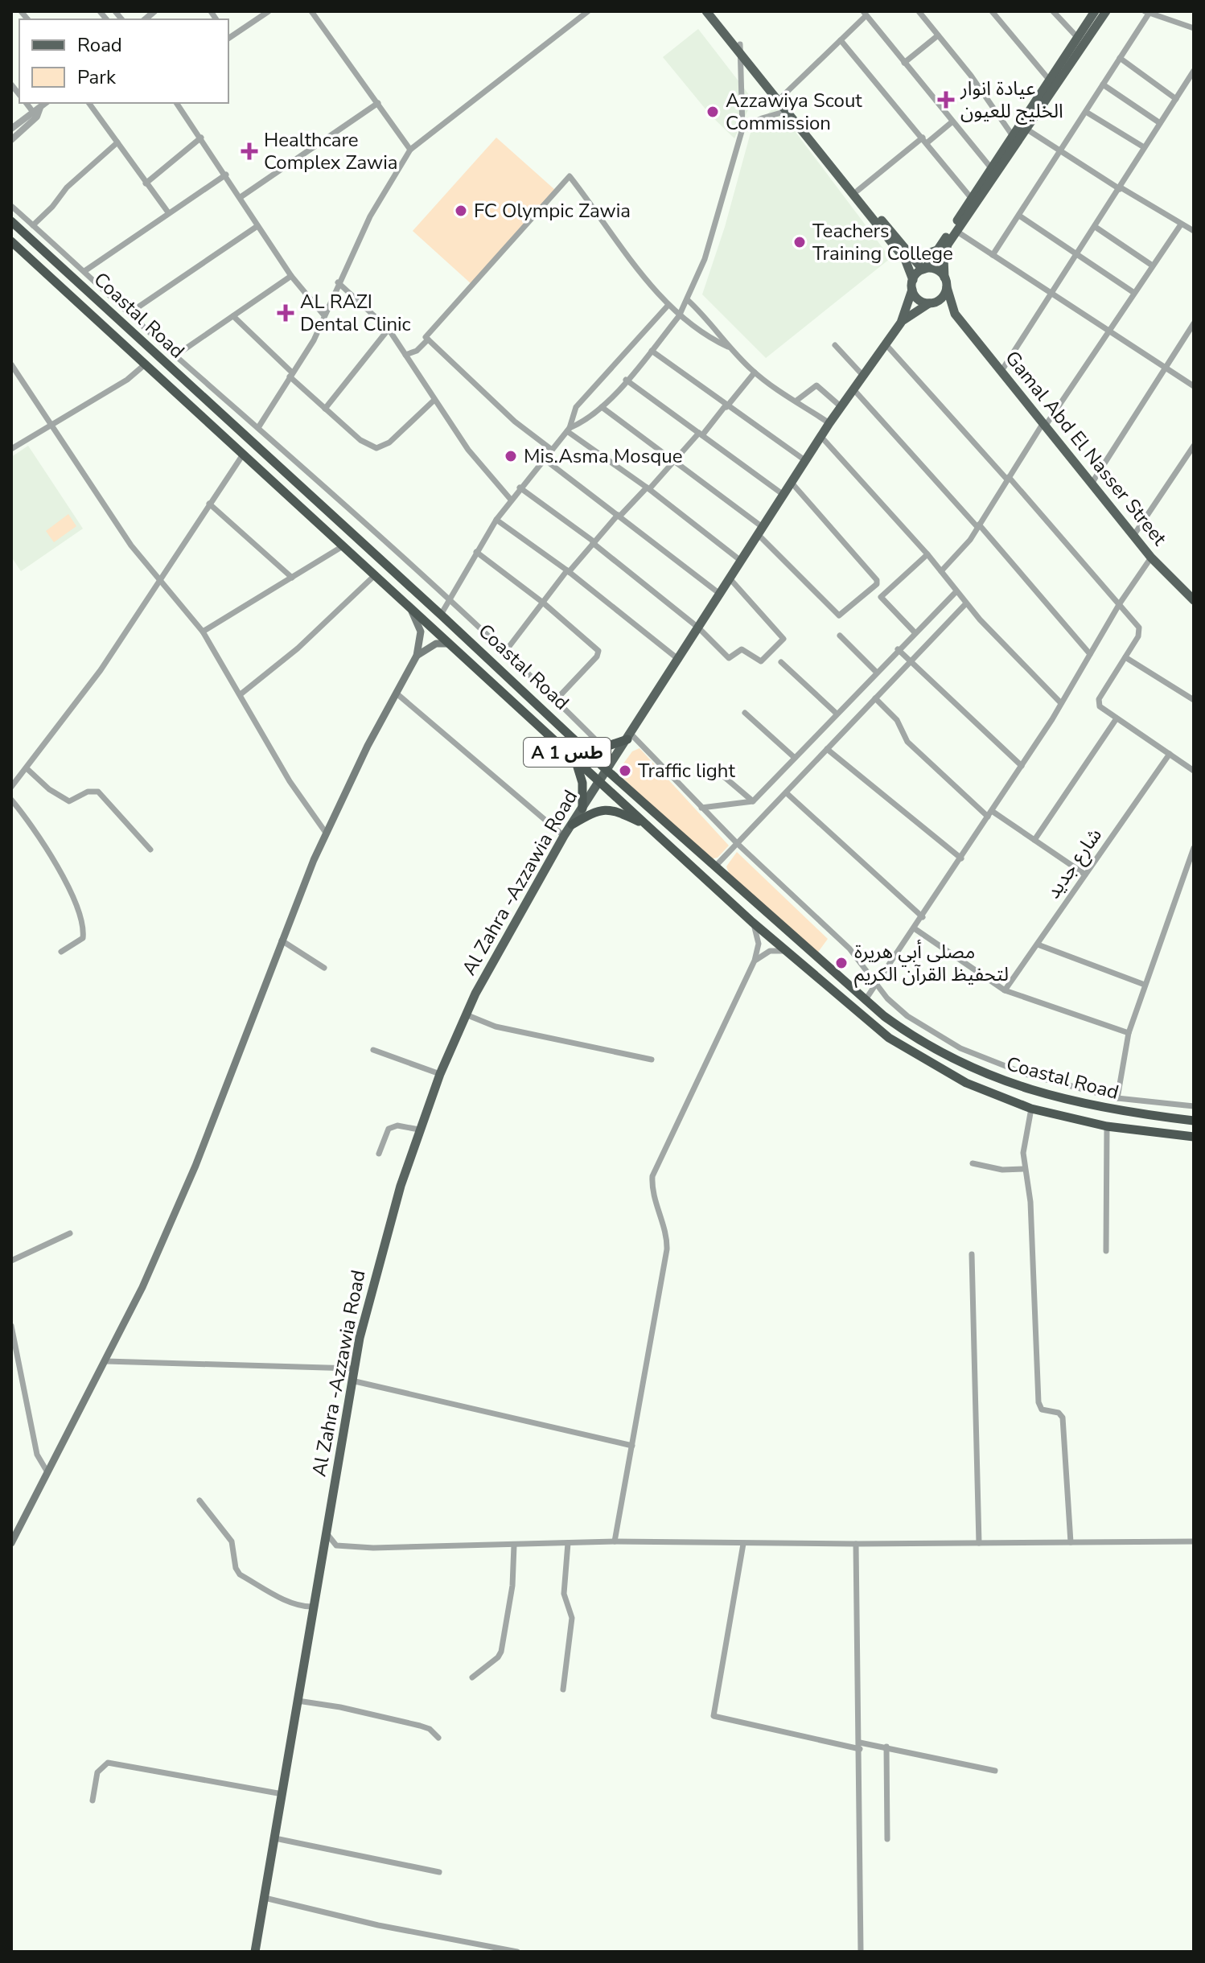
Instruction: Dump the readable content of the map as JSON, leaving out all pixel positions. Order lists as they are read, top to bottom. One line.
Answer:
{"streets":{"highway":["Coastal Road","A 1 طس"],"main road":["Gamal Abd El Nasser Street","Al Zahra -Azzawia Road"],"street":["شارع جديد"]},"crossings":[["Coastal Road","Al Zahra -Azzawia Road"]],"places":{"health":["عيادة انوار الخليج للعيون","Healthcare Complex Zawia","AL RAZI Dental Clinic"],"other":["Azzawiya Scout Commission","FC Olympic Zawia","Teachers Training College","Mis.Asma Mosque","Traffic light","مصلى أبي هريرة لتحفيظ القرآن الكريم"]},"legend":["Road","Park"]}
